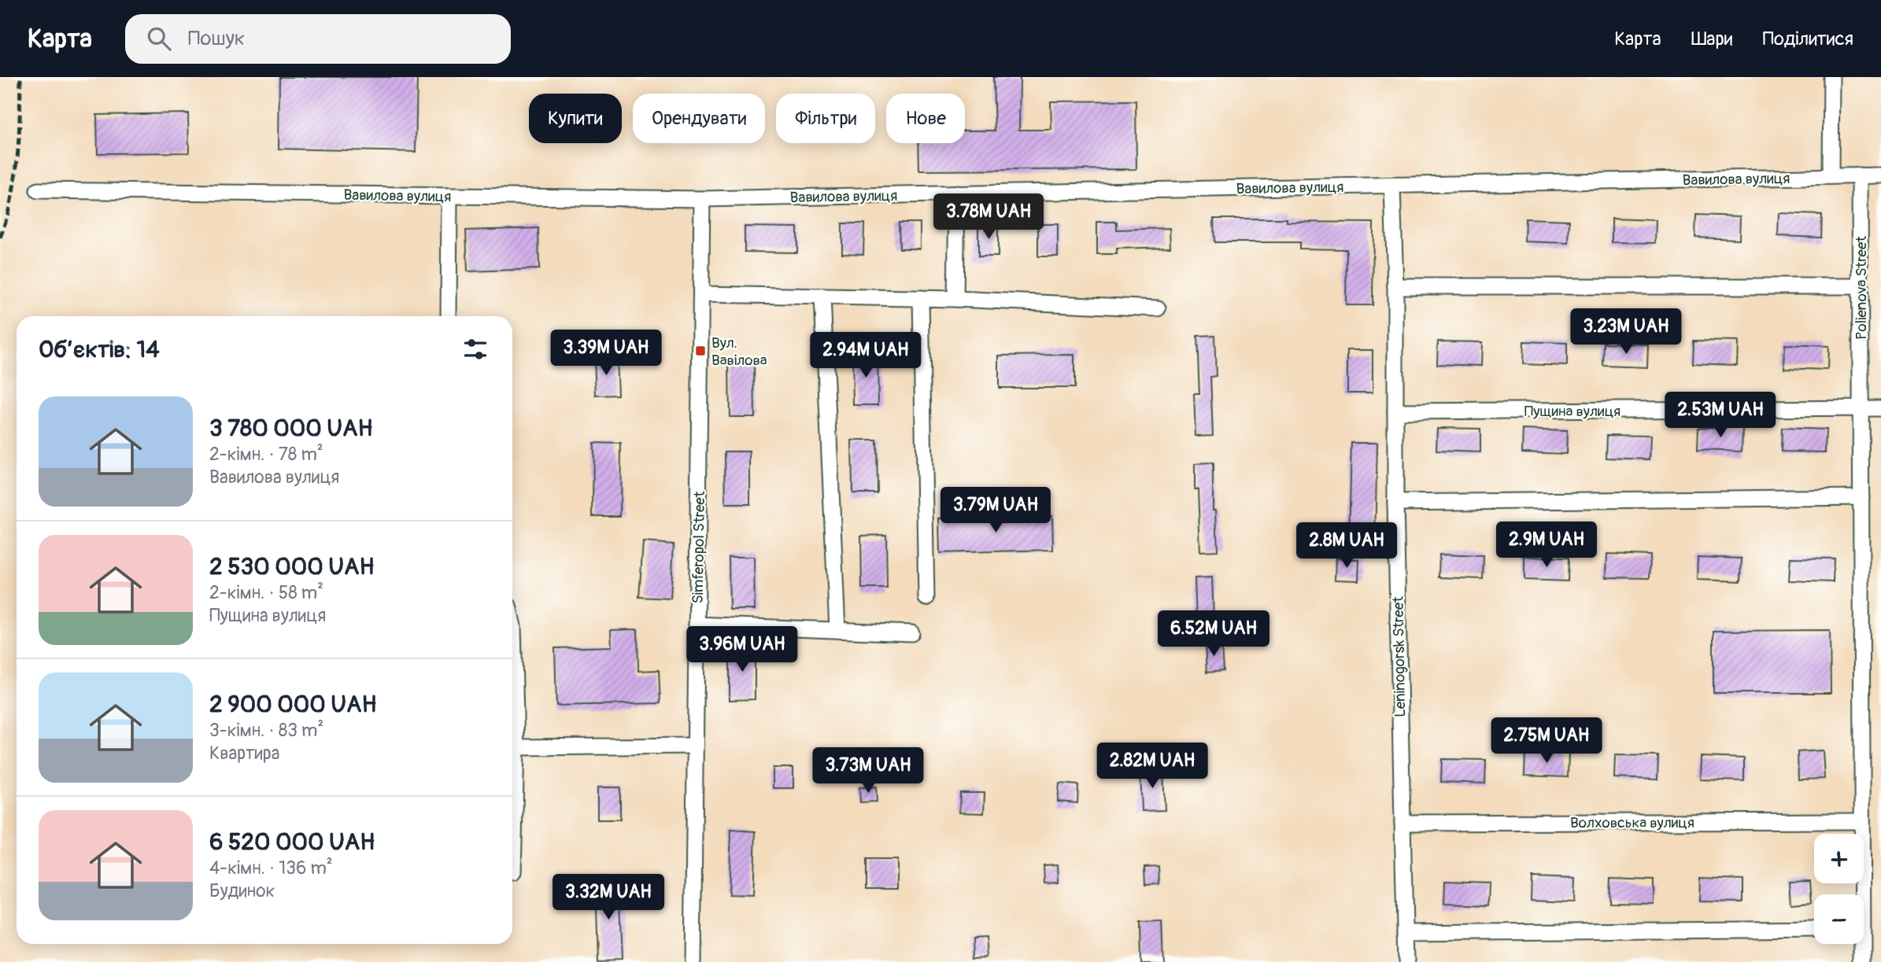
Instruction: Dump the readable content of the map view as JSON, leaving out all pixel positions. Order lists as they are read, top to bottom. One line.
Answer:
{"streets":{"street":["Вавилова вулиця","Polienova Street","Пущина вулиця","Simferopol Street","Leninogorsk Street","Волховська вулиця"]},"crossings":[["Вавилова вулиця","Polienova Street"],["Вавилова вулиця","Simferopol Street"],["Вавилова вулиця","Leninogorsk Street"],["Polienova Street","Пущина вулиця"],["Polienova Street","Волховська вулиця"],["Пущина вулиця","Leninogorsk Street"],["Leninogorsk Street","Волховська вулиця"]],"places":{"transit":["Вул. Вавілова"]},"page":{"header":"Карта","search":"Пошук","nav":["Карта","Шари","Поділитися"],"chip":["Купити","Орендувати","Фільтри","Нове"],"price":["3.78M UAH","3.23M UAH","3.39M UAH","2.94M UAH","2.53M UAH","3.79M UAH","2.9M UAH","2.8M UAH","6.52M UAH","3.96M UAH","2.75M UAH","2.82M UAH","3.73M UAH","3.32M UAH"],"heading":"Об’єктів: 14","list":[{"name":"3 780 000 UAH","note":"2-кімн. · 78 m² · Вавилова вулиця"},{"name":"2 530 000 UAH","note":"2-кімн. · 58 m² · Пущина вулиця"},{"name":"2 900 000 UAH","note":"3-кімн. · 83 m² · Квартира"},{"name":"6 520 000 UAH","note":"4-кімн. · 136 m² · Будинок"}],"map_buttons":["+","−"]}}
